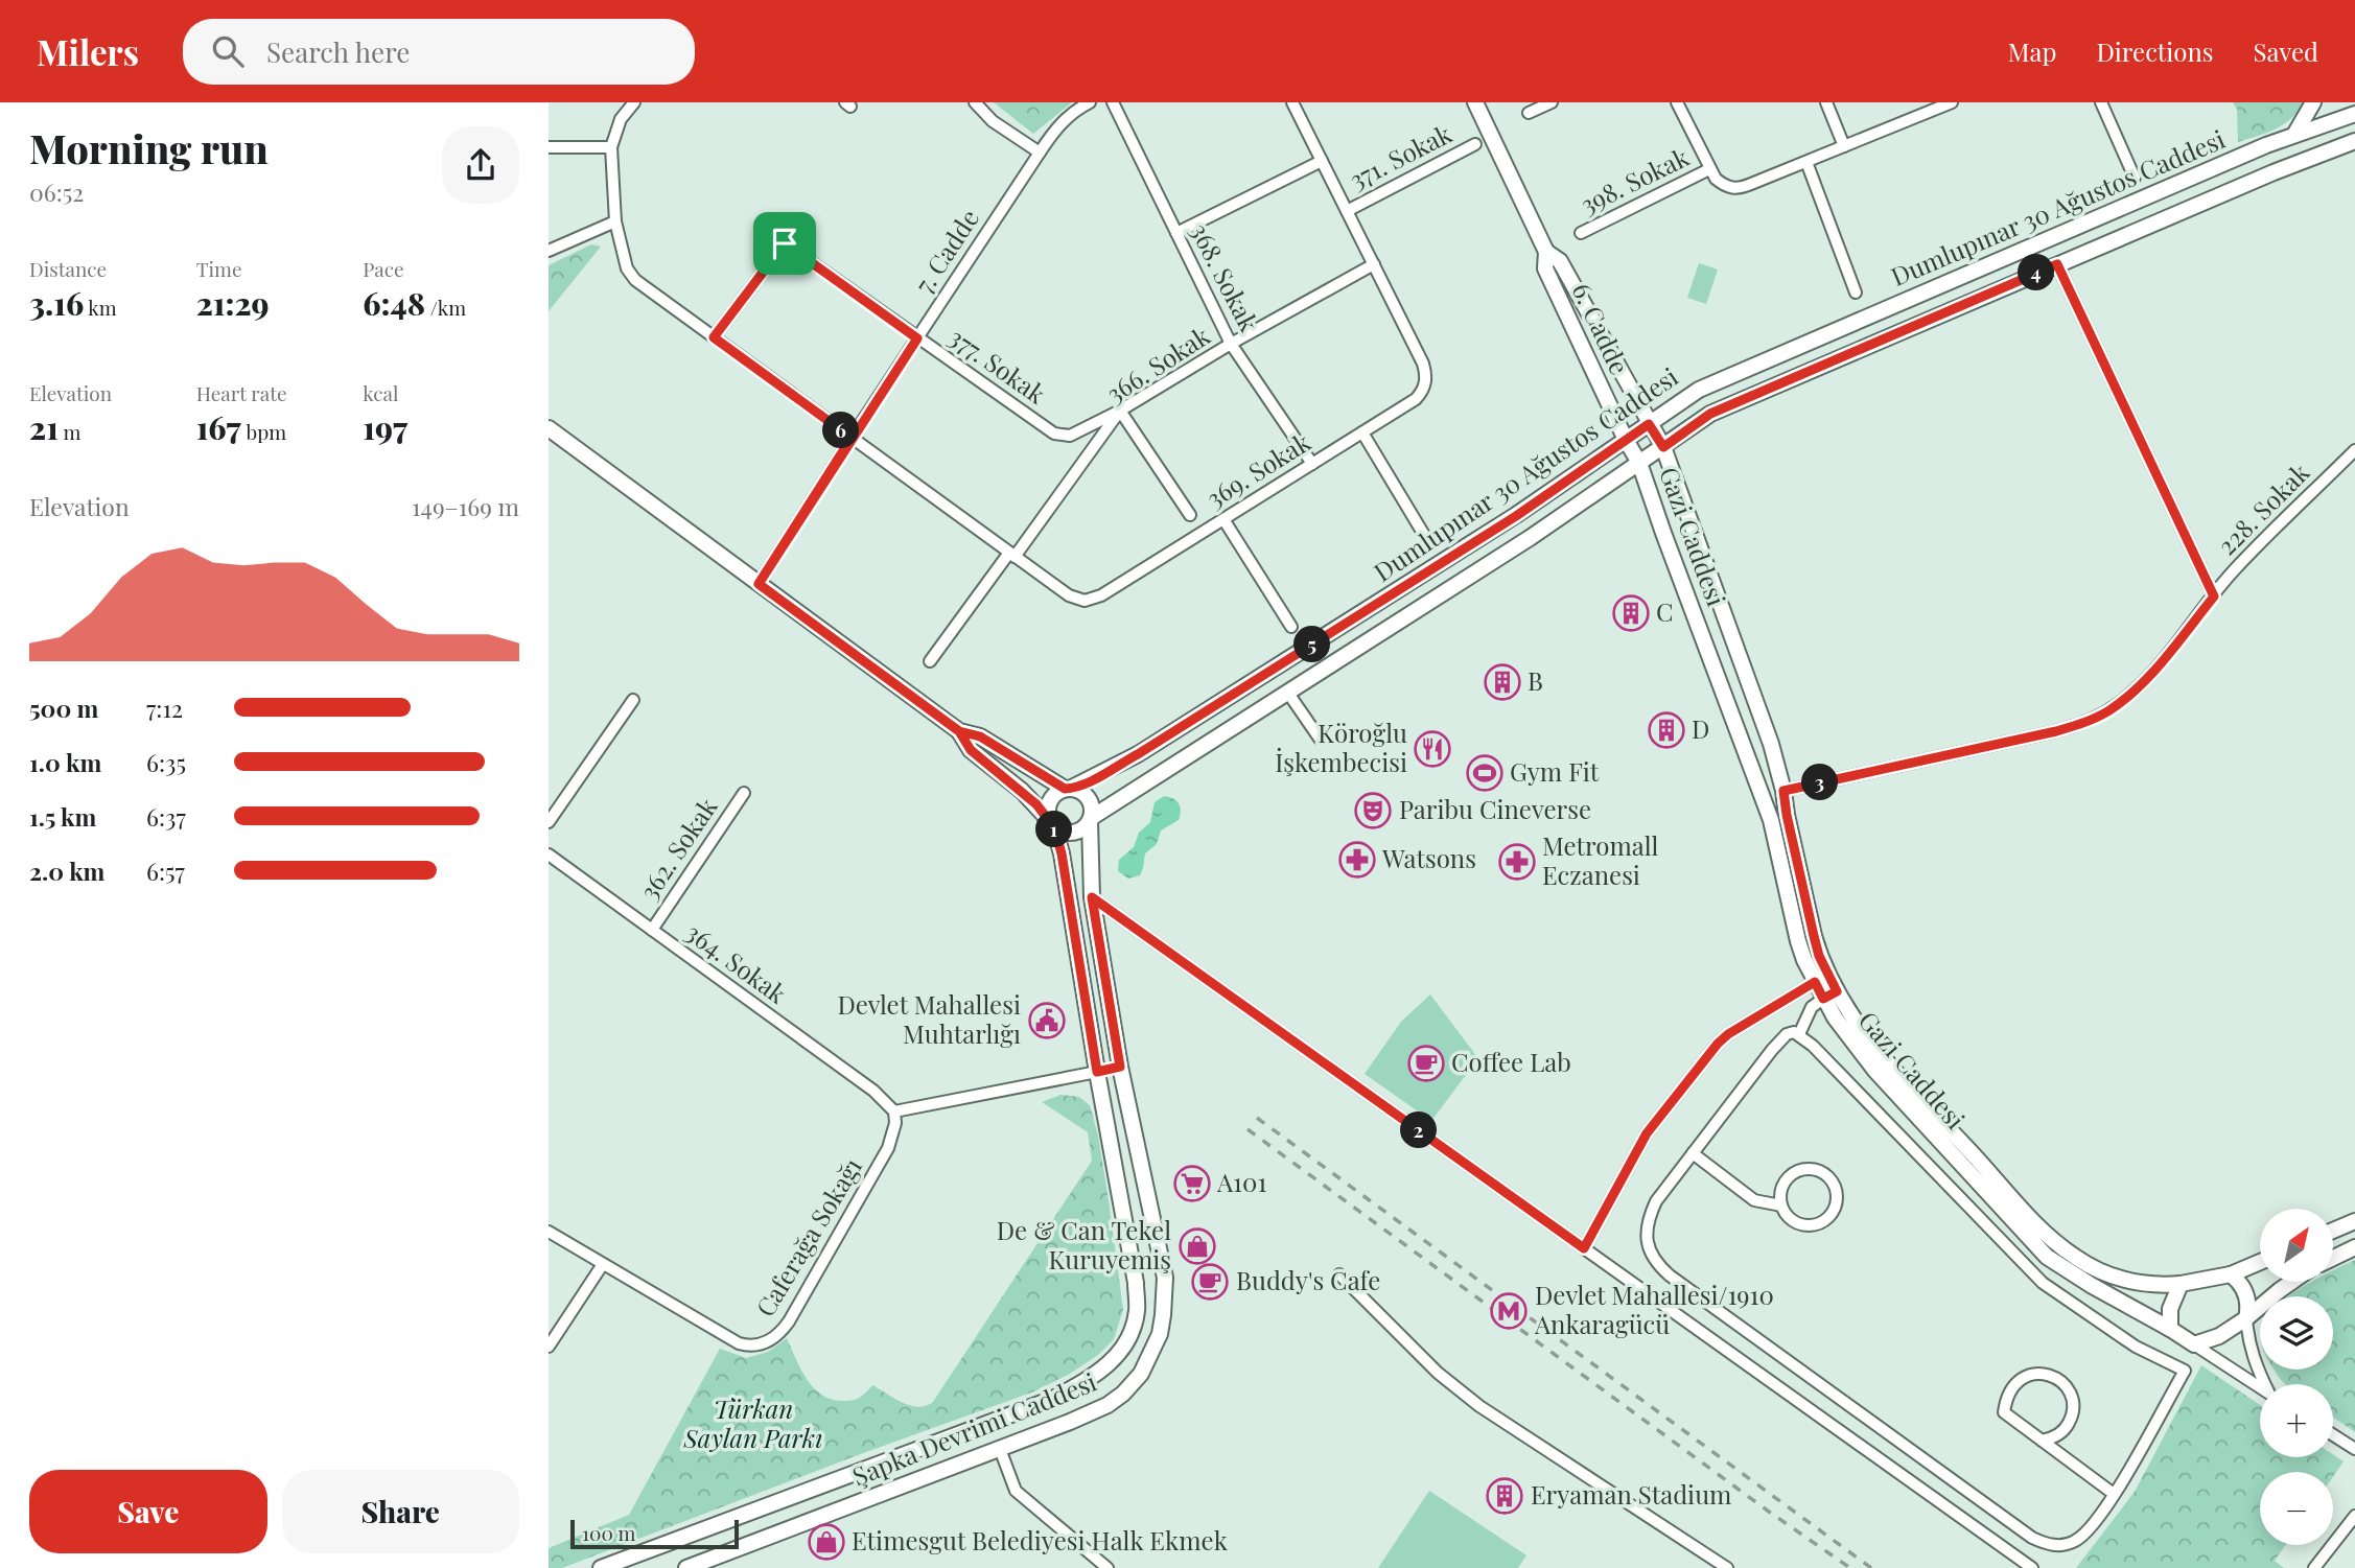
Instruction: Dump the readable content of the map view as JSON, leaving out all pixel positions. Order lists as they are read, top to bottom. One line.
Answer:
{"streets":{"main road":["Dumlupınar 30 Ağustos Caddesi","6. Cadde","Gazi Caddesi","Şapka Devrimi Caddesi"],"street":["371. Sokak","398. Sokak","7. Cadde","368. Sokak","366. Sokak","377. Sokak","369. Sokak","228. Sokak","362. Sokak","364. Sokak","Caferağa Sokağı"]},"crossings":[["371. Sokak","369. Sokak"],["Dumlupınar 30 Ağustos Caddesi","6. Cadde"],["Dumlupınar 30 Ağustos Caddesi","Gazi Caddesi"],["Dumlupınar 30 Ağustos Caddesi","Şapka Devrimi Caddesi"],["7. Cadde","377. Sokak"],["7. Cadde","369. Sokak"],["368. Sokak","366. Sokak"],["368. Sokak","369. Sokak"],["6. Cadde","Gazi Caddesi"],["366. Sokak","377. Sokak"],["366. Sokak","369. Sokak"],["377. Sokak","369. Sokak"],["228. Sokak","Gazi Caddesi"],["362. Sokak","364. Sokak"],["364. Sokak","Caferağa Sokağı"]],"parks":["Türkan Saylan Parkı"],"places":{"building":["C","B","D","Eryaman Stadium"],"restaurant":["Köroğlu İşkembecisi"],"sports":["Gym Fit"],"theatre":["Paribu Cineverse"],"pharmacy":["Watsons","Metromall Eczanesi"],"public building":["Devlet Mahallesi Muhtarlığı"],"cafe":["Coffee Lab","Buddy's Cafe"],"supermarket":["A101"],"shop":["De & Can Tekel Kuruyemiş","Etimesgut Belediyesi Halk Ekmek"],"metro station":["Devlet Mahallesi/1910 Ankaragücü"]},"scale_bar":"100 m","north":"top right","page":{"header":"Milers","search":"Search here","nav":["Map","Directions","Saved"],"heading":["Morning run","06:52"],"stats":[["Distance","3.16 km"],["Time","21:29"],["Pace","6:48 /km"],["Elevation","21 m"],["Heart rate","167 bpm"],["kcal","197"]],"pins":["4","6","5","3","1","2"],"chart":["Elevation","149–169 m"],"list":[{"name":"500 m","note":"7:12"},{"name":"1.0 km","note":"6:35"},{"name":"1.5 km","note":"6:37"},{"name":"2.0 km","note":"6:57"}],"map_buttons":["+","−"],"buttons":["Save","Share"],"scale":"100 m"}}
